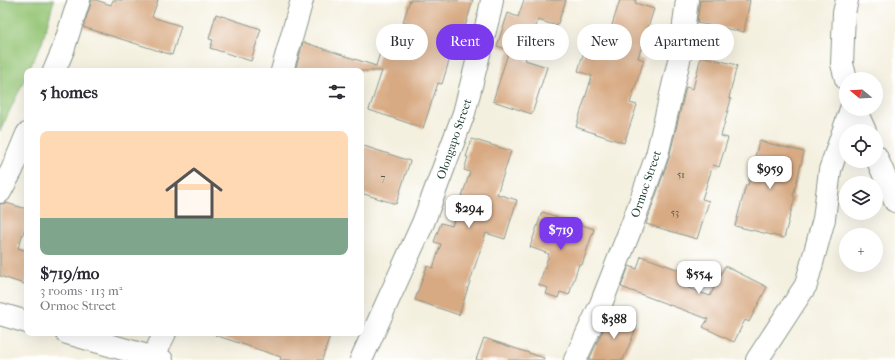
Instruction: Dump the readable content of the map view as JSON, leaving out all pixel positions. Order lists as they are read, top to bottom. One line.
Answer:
{"streets":{"street":["Olongapo Street","Ormoc Street"]},"house_numbers":["51","7","53"],"north":"left","page":{"chip":["Buy","Rent","Filters","New","Apartment"],"heading":"5 homes","map_buttons":"+","list":[{"name":"$719/mo","note":"3 rooms · 113 m² · Ormoc Street"}],"price":["$959","$294","$719","$554","$388"]}}
